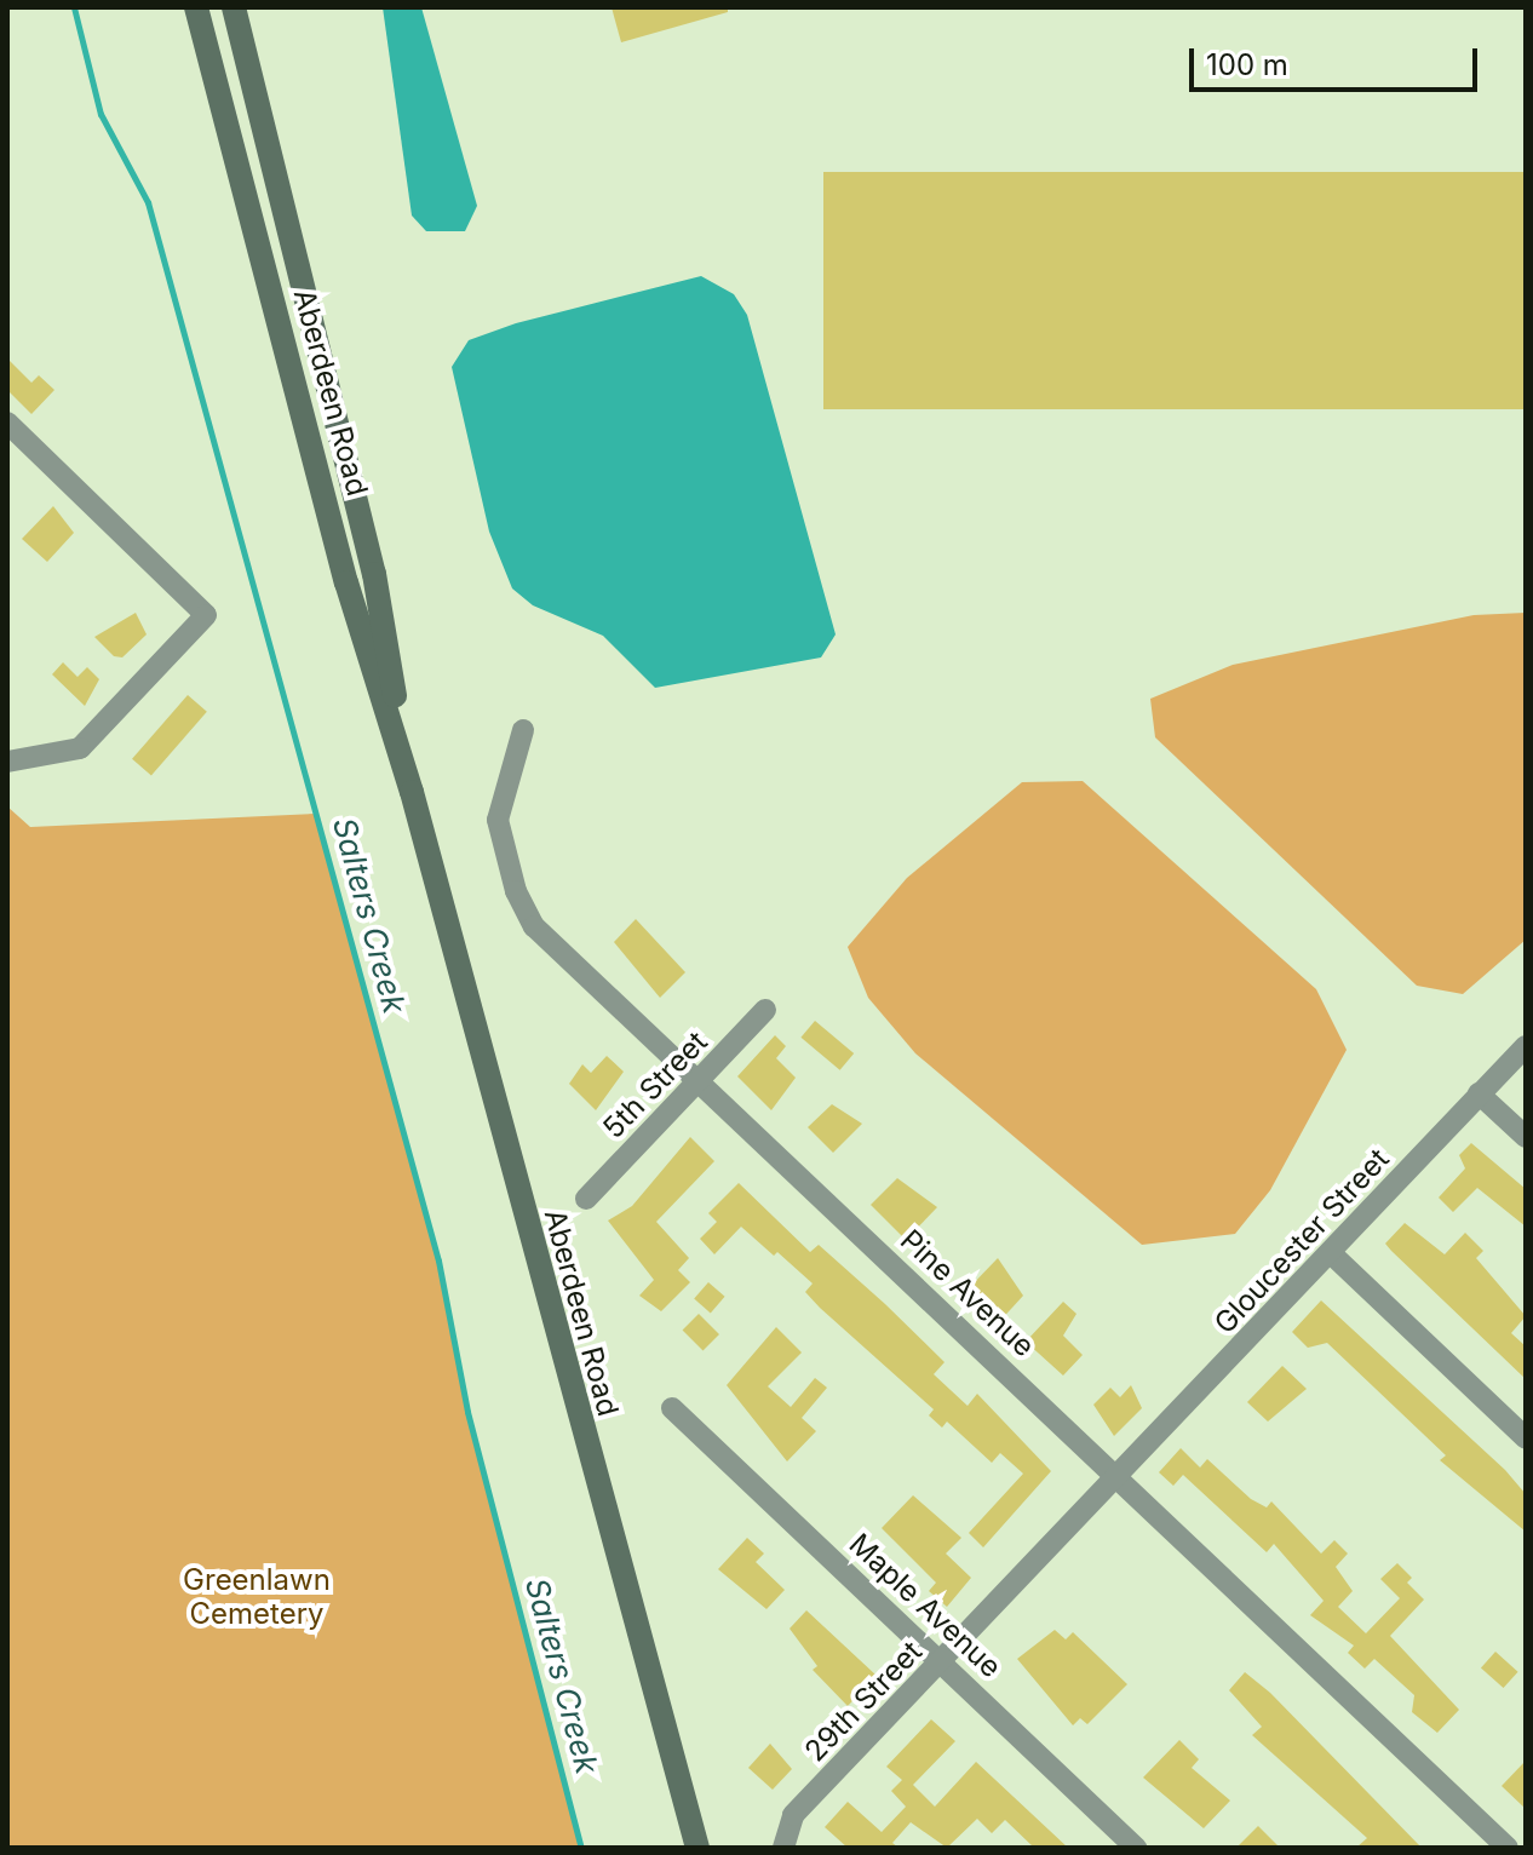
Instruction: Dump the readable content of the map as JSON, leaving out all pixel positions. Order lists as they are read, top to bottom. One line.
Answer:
{"streets":{"main road":["Aberdeen Road"],"street":["5th Street","Gloucester Street","Pine Avenue","Maple Avenue","29th Street"]},"crossings":[["5th Street","Pine Avenue"],["Gloucester Street","Pine Avenue"],["Gloucester Street","29th Street"],["Pine Avenue","29th Street"],["Maple Avenue","29th Street"]],"water":["Salters Creek"],"parks":["Greenlawn Cemetery"],"scale_bar":"100 m"}
